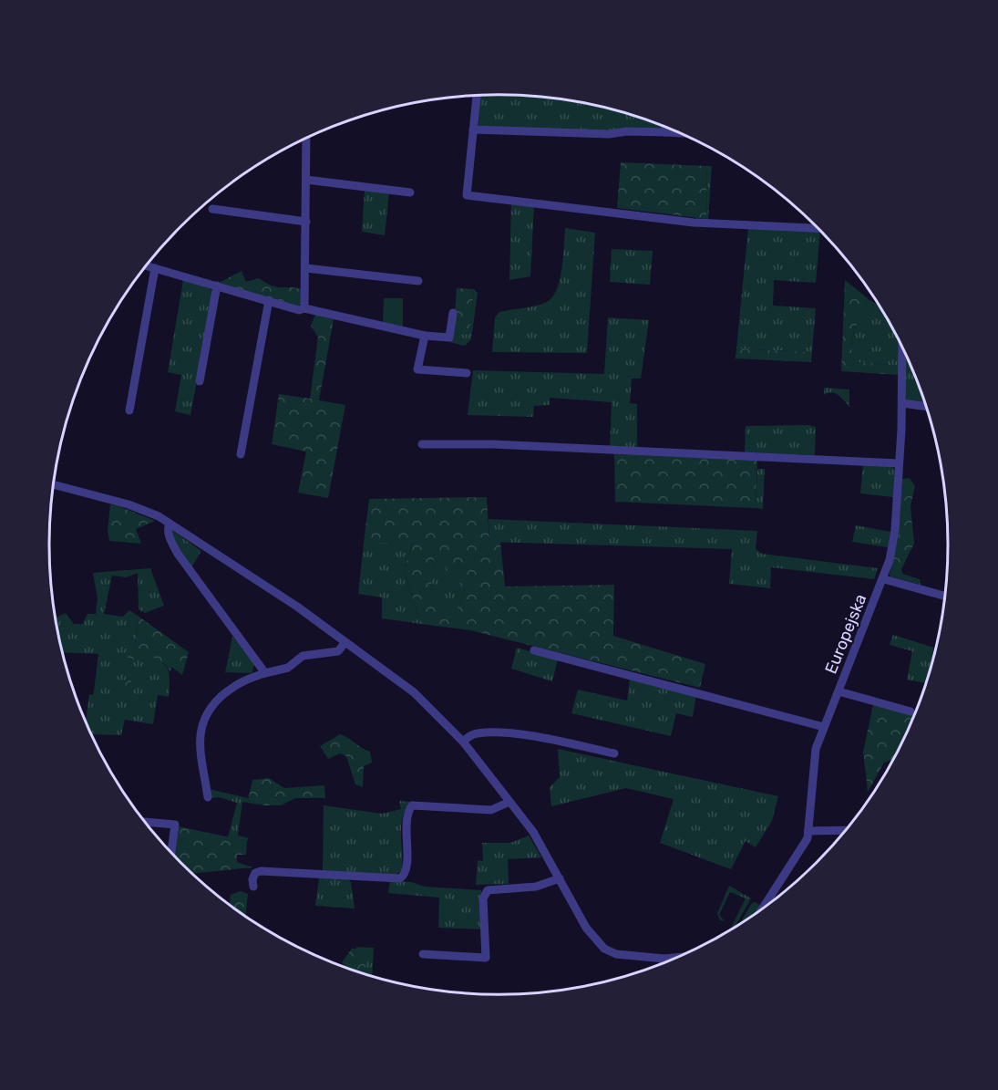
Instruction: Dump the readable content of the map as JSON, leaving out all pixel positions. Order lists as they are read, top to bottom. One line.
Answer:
{"streets":{"street":["Europejska"]}}
